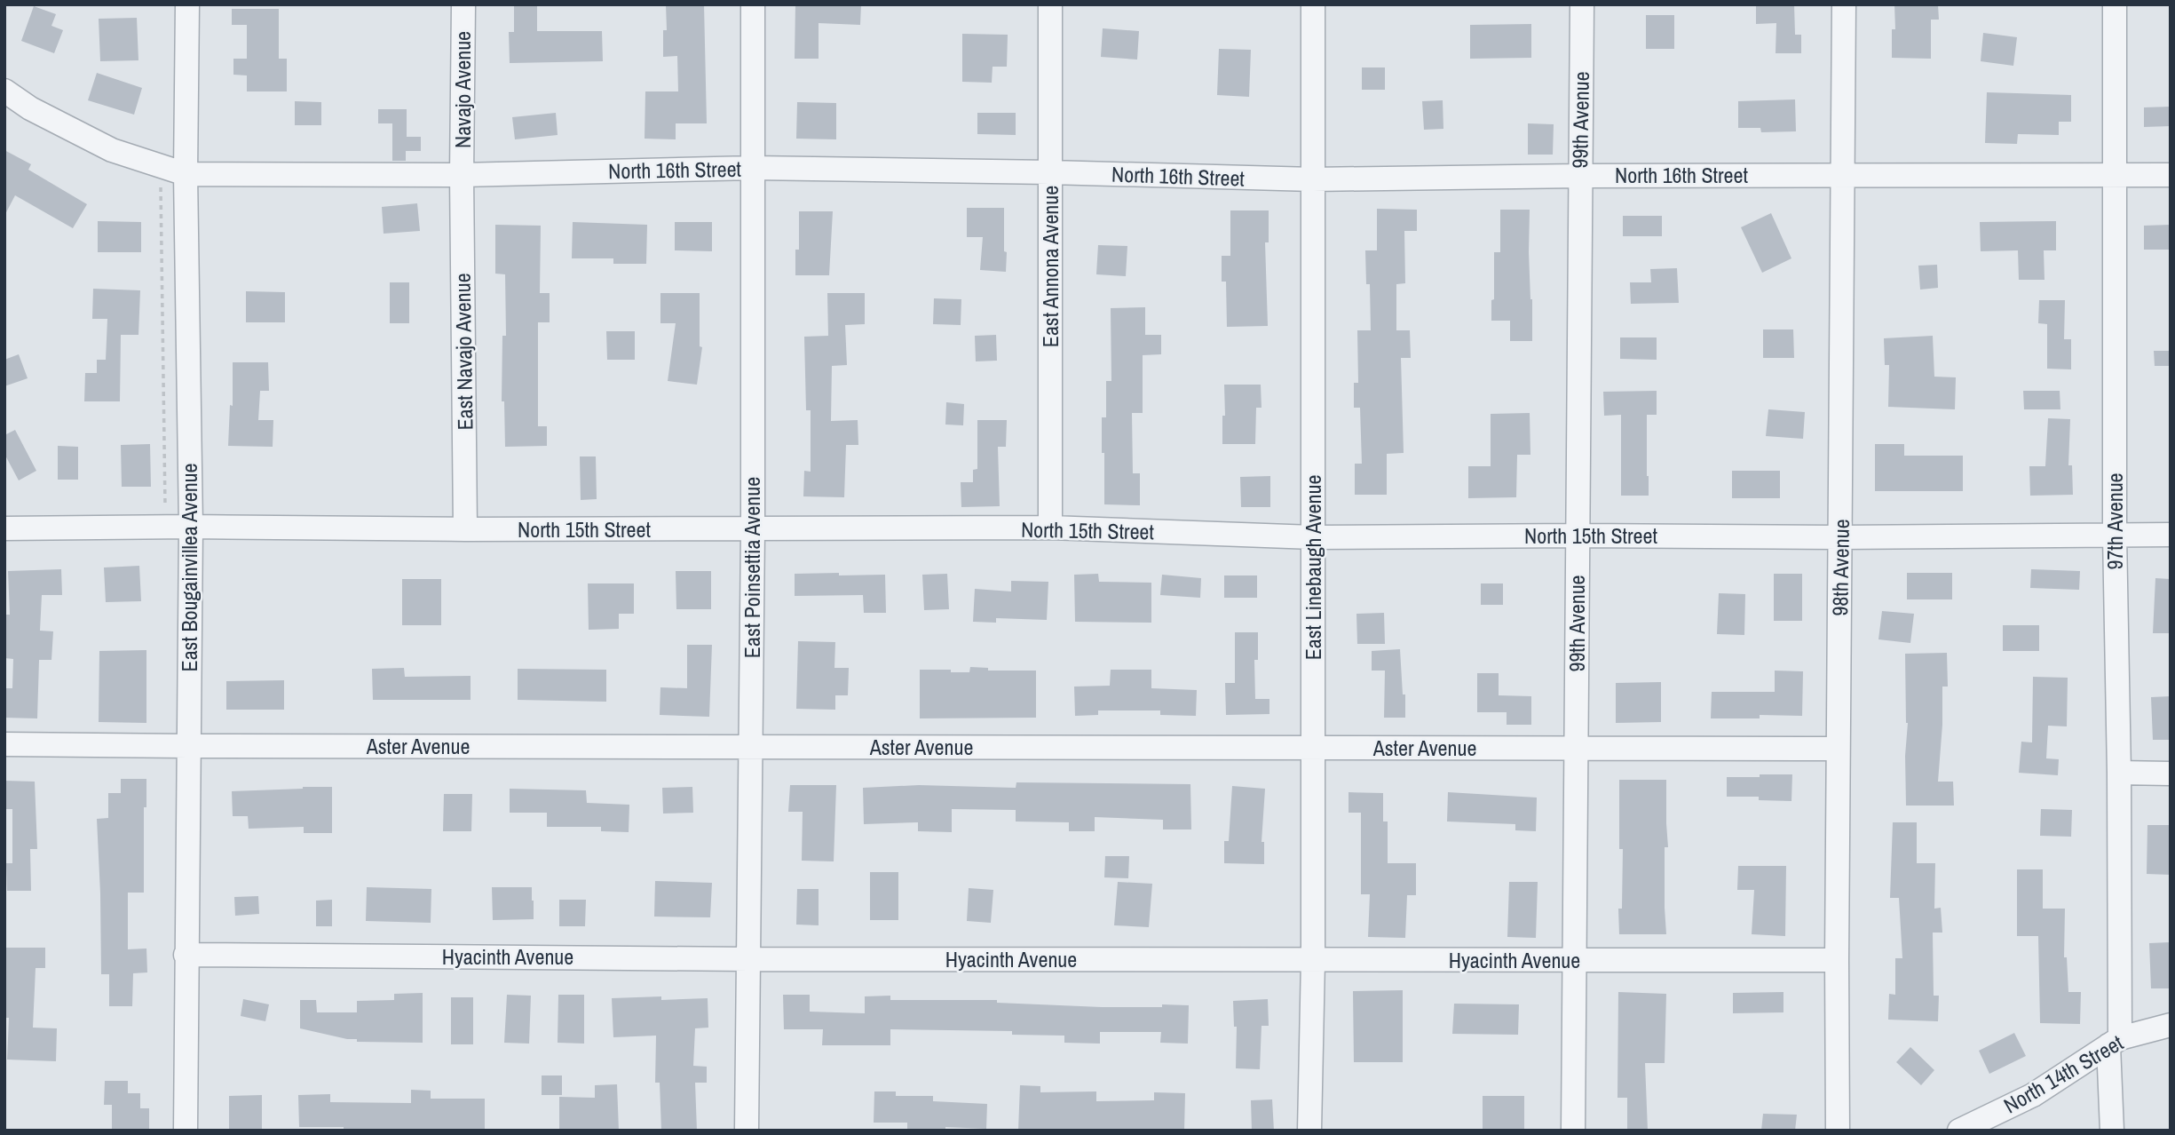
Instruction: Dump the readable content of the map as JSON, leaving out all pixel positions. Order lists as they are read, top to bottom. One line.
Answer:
{"streets":{"street":["Navajo Avenue","99th Avenue","North 16th Street","East Annona Avenue","East Navajo Avenue","97th Avenue","North 15th Street","East Bougainvillea Avenue","East Poinsettia Avenue","East Linebaugh Avenue","98th Avenue","Aster Avenue","Hyacinth Avenue","North 14th Street"]},"crossings":[["Navajo Avenue","North 16th Street"],["Navajo Avenue","East Navajo Avenue"],["99th Avenue","North 16th Street"],["99th Avenue","North 15th Street"],["99th Avenue","Aster Avenue"],["99th Avenue","Hyacinth Avenue"],["North 16th Street","East Annona Avenue"],["North 16th Street","East Navajo Avenue"],["North 16th Street","97th Avenue"],["North 16th Street","East Bougainvillea Avenue"],["North 16th Street","East Poinsettia Avenue"],["North 16th Street","East Linebaugh Avenue"],["North 16th Street","98th Avenue"],["East Annona Avenue","North 15th Street"],["East Navajo Avenue","North 15th Street"],["97th Avenue","North 15th Street"],["97th Avenue","North 14th Street"],["North 15th Street","East Bougainvillea Avenue"],["North 15th Street","East Poinsettia Avenue"],["North 15th Street","East Linebaugh Avenue"],["North 15th Street","98th Avenue"],["East Bougainvillea Avenue","Aster Avenue"],["East Bougainvillea Avenue","Hyacinth Avenue"],["East Poinsettia Avenue","Aster Avenue"],["East Poinsettia Avenue","Hyacinth Avenue"],["East Linebaugh Avenue","Aster Avenue"],["East Linebaugh Avenue","Hyacinth Avenue"],["98th Avenue","Aster Avenue"],["98th Avenue","Hyacinth Avenue"]]}
